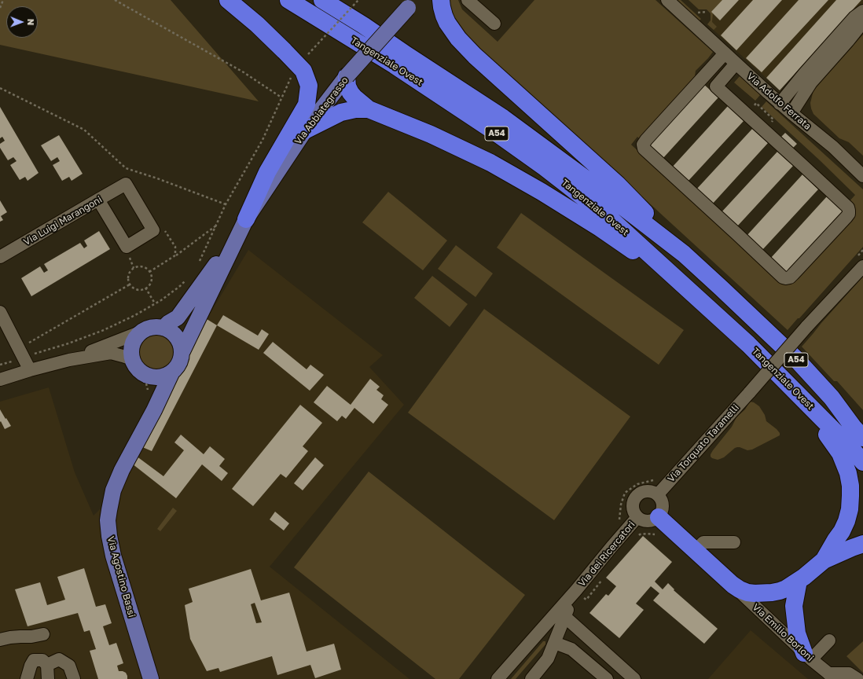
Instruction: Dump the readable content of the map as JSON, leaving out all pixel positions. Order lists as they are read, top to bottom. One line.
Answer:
{"streets":{"highway":["Tangenziale Ovest","A54"],"main road":["Via Abbiategrasso","Via Agostino Bassi"],"street":["Via Adolfo Ferrata","Via Luigi Marangoni","Via Torquato Taramelli","Via dei Ricercatori","Via Emilio Borloni"]},"crossings":[["Via Abbiategrasso","Via Agostino Bassi"],["Via Torquato Taramelli","Via dei Ricercatori"]],"north":"right"}
